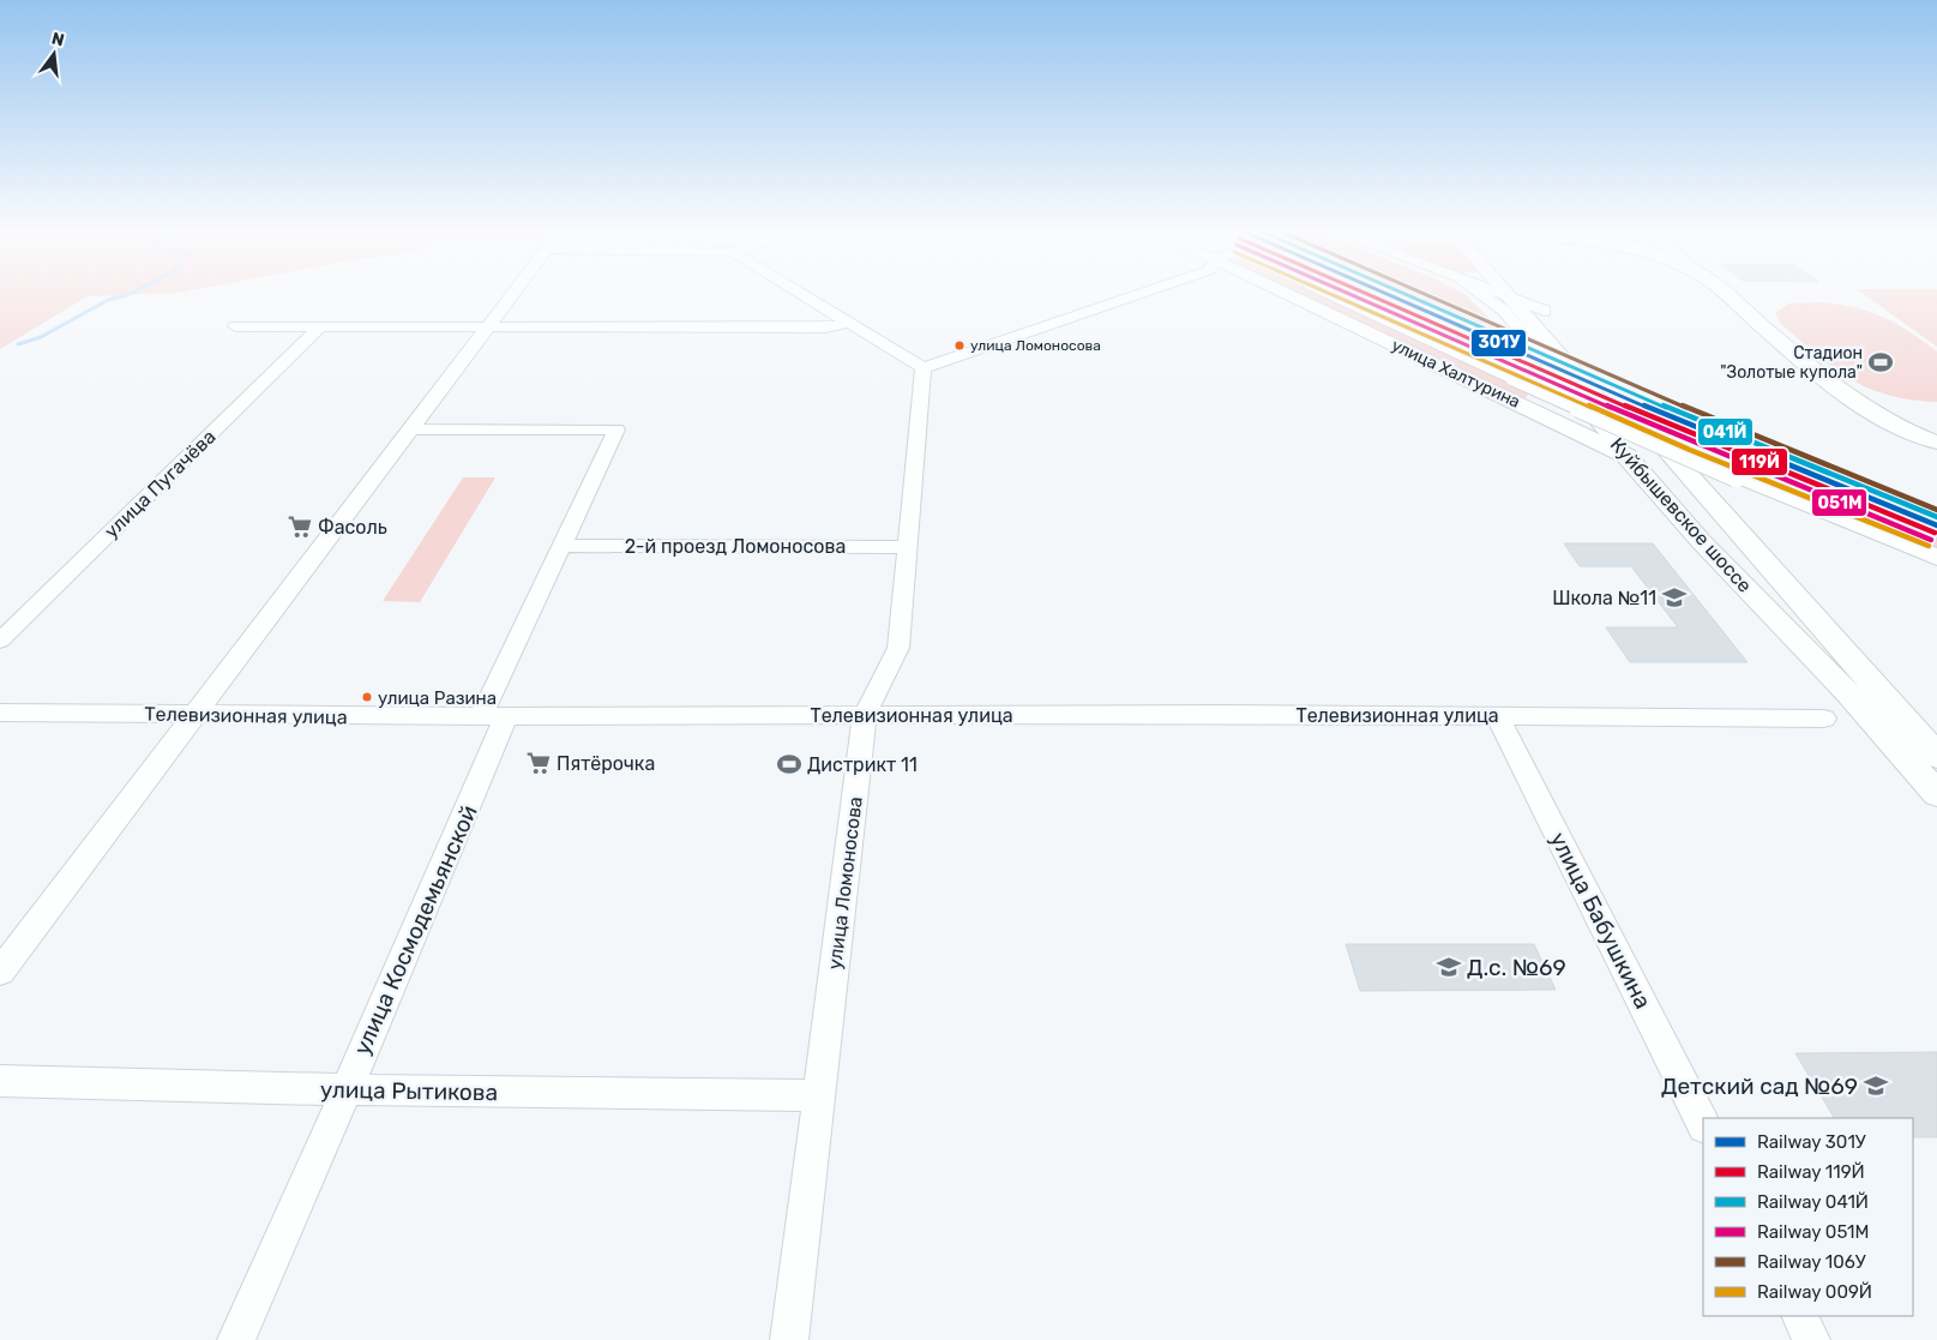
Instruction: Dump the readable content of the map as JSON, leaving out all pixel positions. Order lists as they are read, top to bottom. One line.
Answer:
{"streets":{"main road":["улица Халтурина","Куйбышевское шоссе"],"street":["улица Пугачёва","2-й проезд Ломоносова","Телевизионная улица","улица Ломоносова","улица Бабушкина","улица Космодемьянской","улица Рытикова"]},"crossings":[["улица Халтурина","Куйбышевское шоссе"],["2-й проезд Ломоносова","улица Ломоносова"],["2-й проезд Ломоносова","улица Космодемьянской"],["Телевизионная улица","улица Ломоносова"],["Телевизионная улица","улица Бабушкина"],["Телевизионная улица","улица Космодемьянской"],["улица Ломоносова","улица Рытикова"],["улица Космодемьянской","улица Рытикова"]],"places":{"other":["улица Ломоносова","улица Разина"],"sports":["Стадион \"Золотые купола\"","Дистрикт 11"],"supermarket":["Фасоль","Пятёрочка"],"school or university":["Школа №11","Д.с. №69","Детский сад №69"]},"lines":["rail line 301У","rail line 119Й","rail line 041Й","rail line 051М","rail line 106У","rail line 009Й"],"legend":["Railway 301У","Railway 119Й","Railway 041Й","Railway 051М","Railway 106У","Railway 009Й"],"north":"top"}
